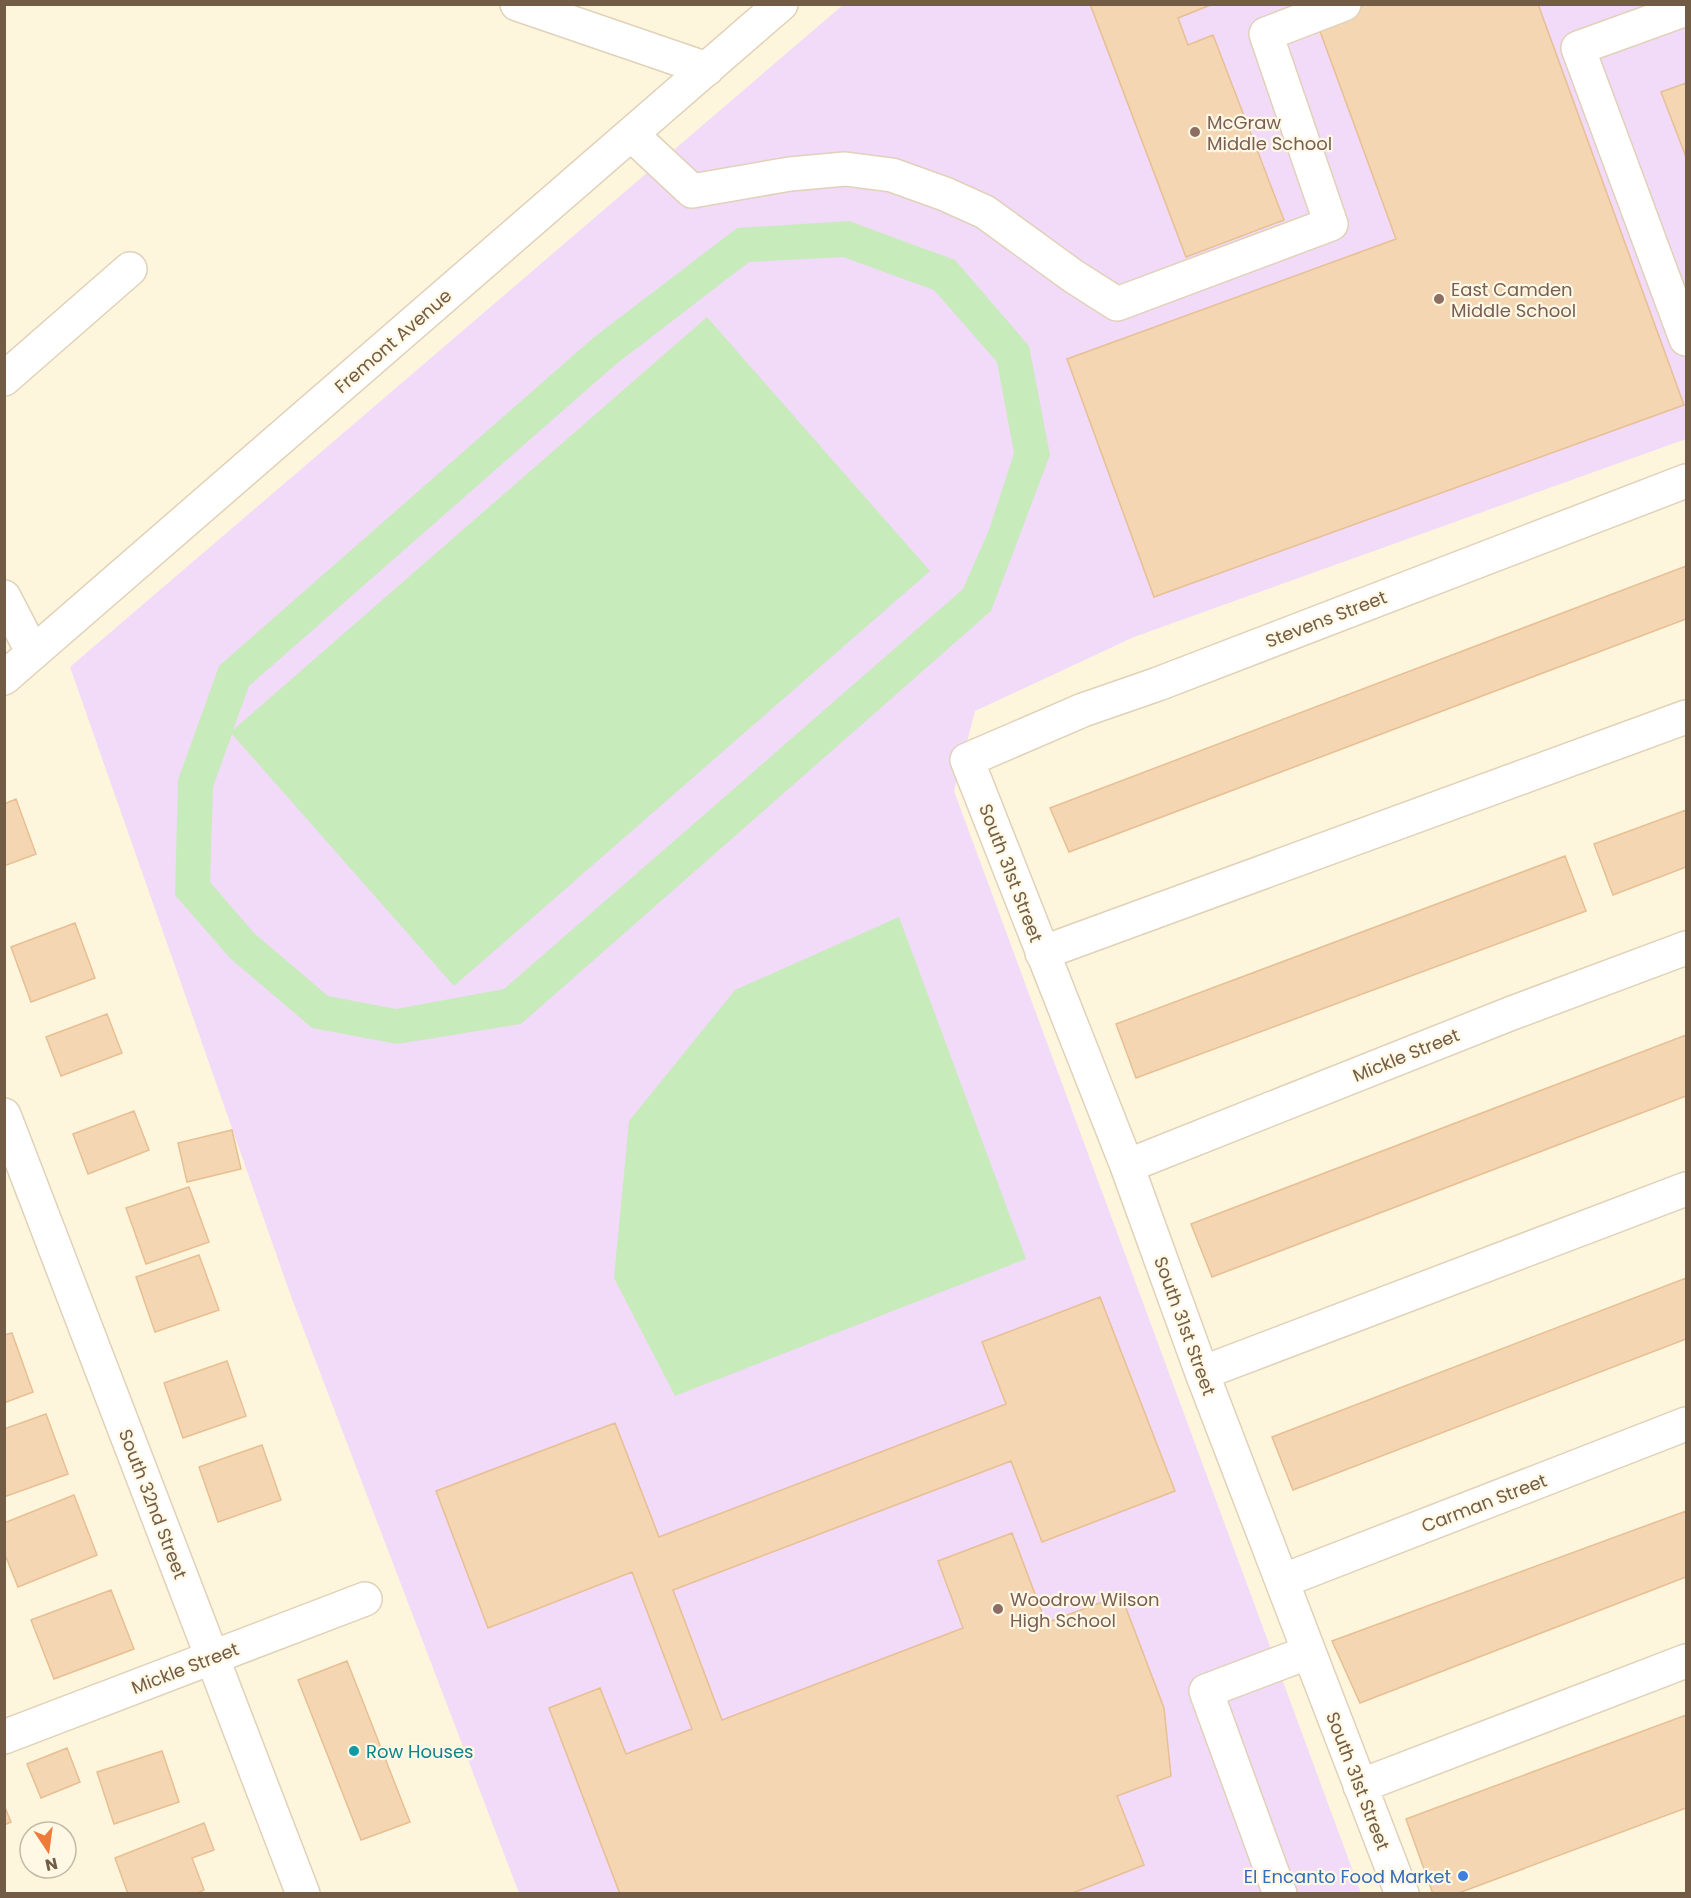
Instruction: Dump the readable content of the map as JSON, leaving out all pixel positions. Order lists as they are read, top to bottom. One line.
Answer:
{"streets":{"street":["Fremont Avenue","Stevens Street","South 31st Street","Mickle Street","Carman Street","South 32nd Street"]},"crossings":[["Stevens Street","South 31st Street"],["South 31st Street","Mickle Street"],["South 31st Street","Carman Street"],["Mickle Street","South 32nd Street"]],"places":["McGraw Middle School","East Camden Middle School","Woodrow Wilson High School","Row Houses","El Encanto Food Market"],"north":"bottom"}
